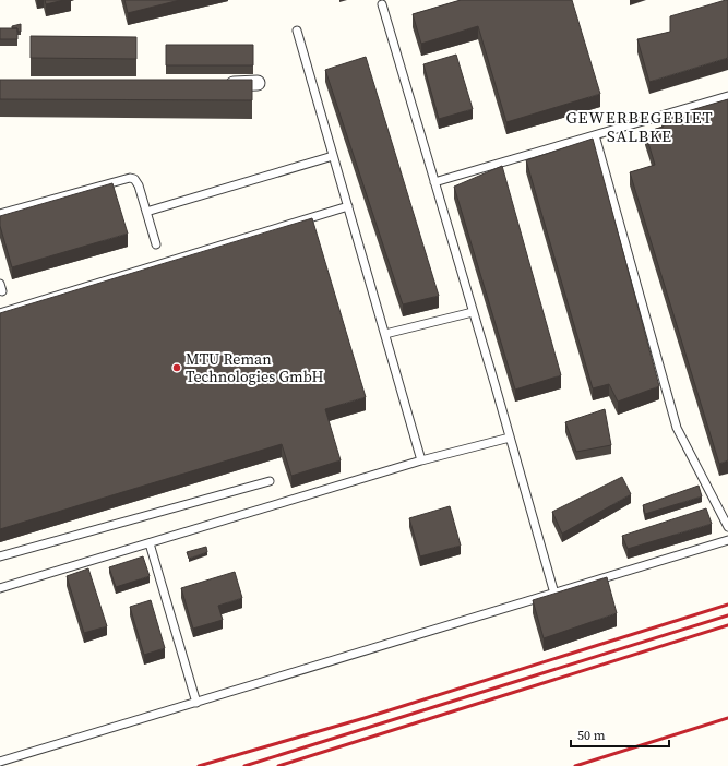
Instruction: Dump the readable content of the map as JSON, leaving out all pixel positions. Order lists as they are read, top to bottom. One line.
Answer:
{"districts":["GEWERBEGEBIET SALBKE"],"places":["MTU Reman Technologies GmbH"],"scale_bar":"50 m"}
